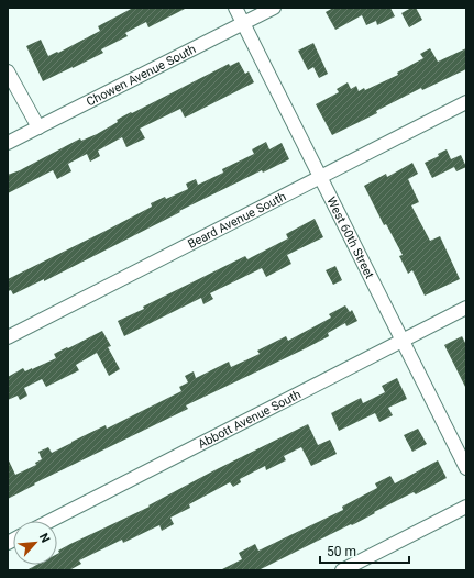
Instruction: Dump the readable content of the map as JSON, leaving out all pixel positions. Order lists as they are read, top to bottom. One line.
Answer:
{"streets":{"street":["Chowen Avenue South","Beard Avenue South","West 60th Street","Abbott Avenue South"]},"crossings":[["Chowen Avenue South","West 60th Street"],["Beard Avenue South","West 60th Street"],["West 60th Street","Abbott Avenue South"]],"scale_bar":"50 m","north":"top right"}
